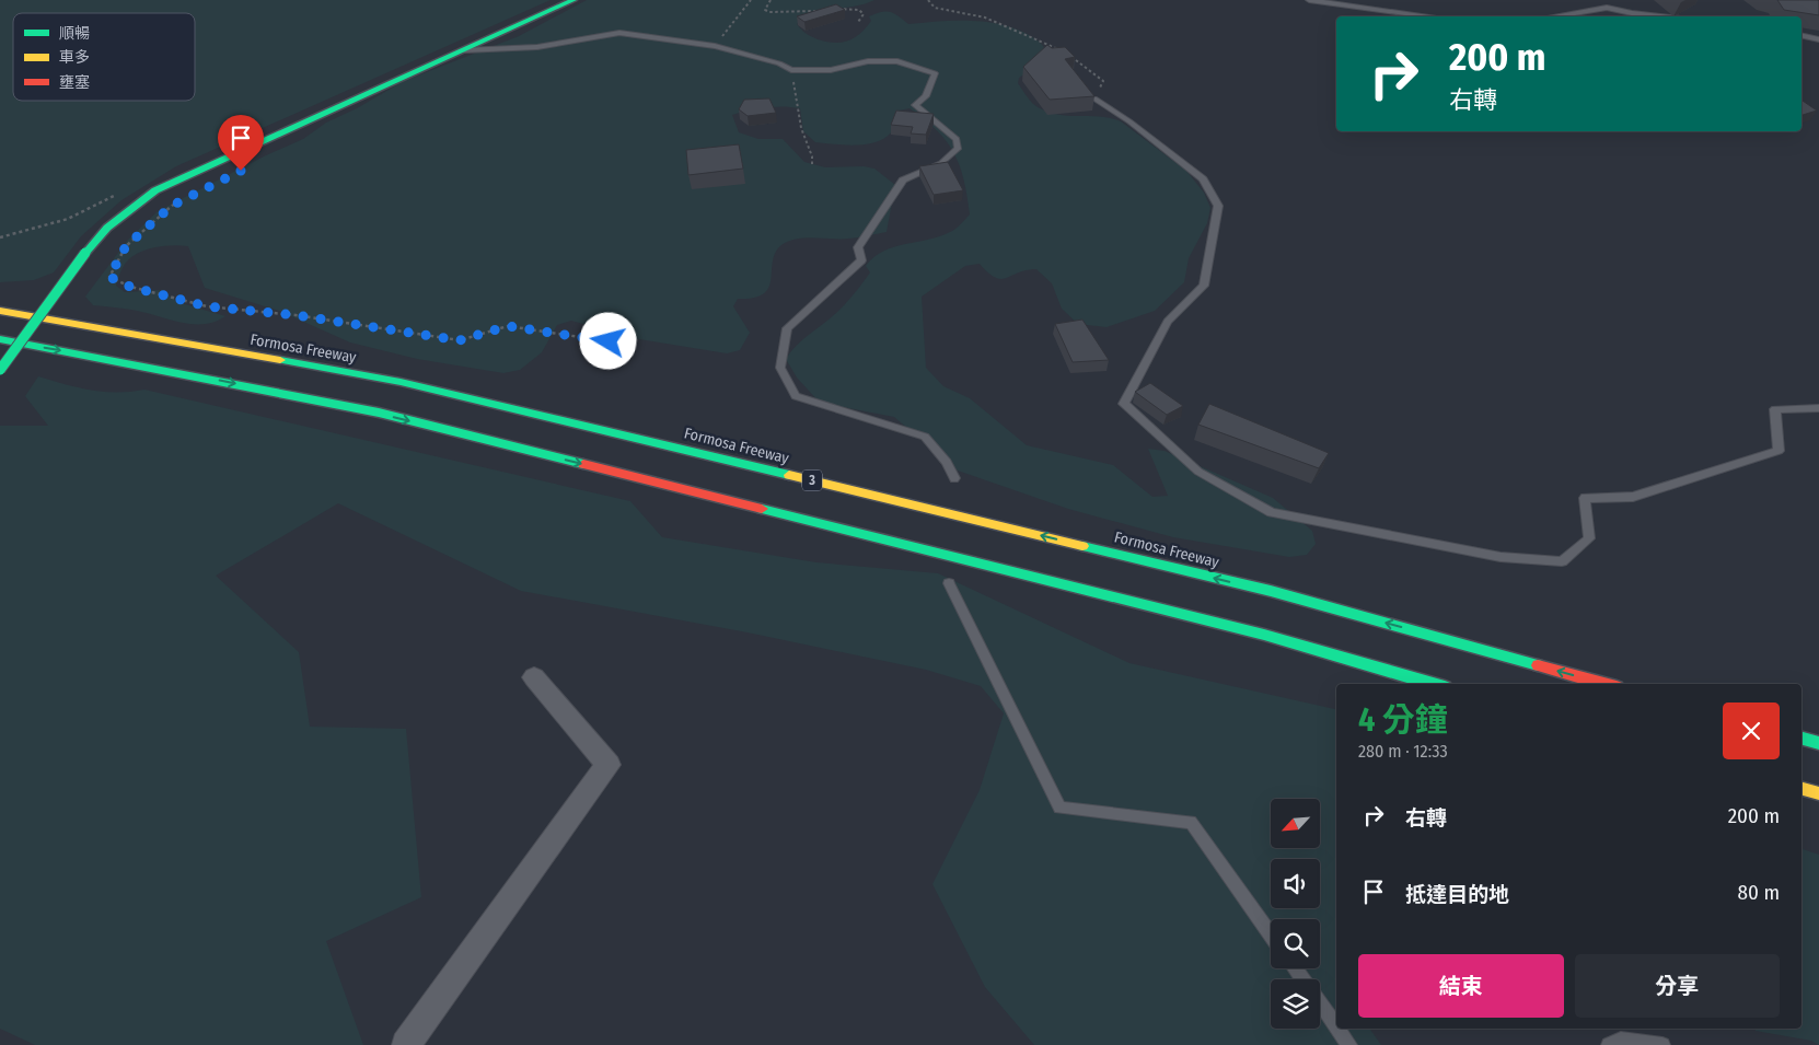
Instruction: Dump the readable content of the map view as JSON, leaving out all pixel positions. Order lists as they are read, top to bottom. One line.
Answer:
{"streets":{"main road":["Formosa Freeway","3"]},"legend":["順暢","車多","壅塞"],"north":"bottom left","page":{"turn":["200 m","右轉"],"heading":["4 分鐘","280 m · 12:33"],"list":[{"name":"右轉","value":"200 m"},{"name":"抵達目的地","value":"80 m"}],"buttons":["結束","分享"]}}
